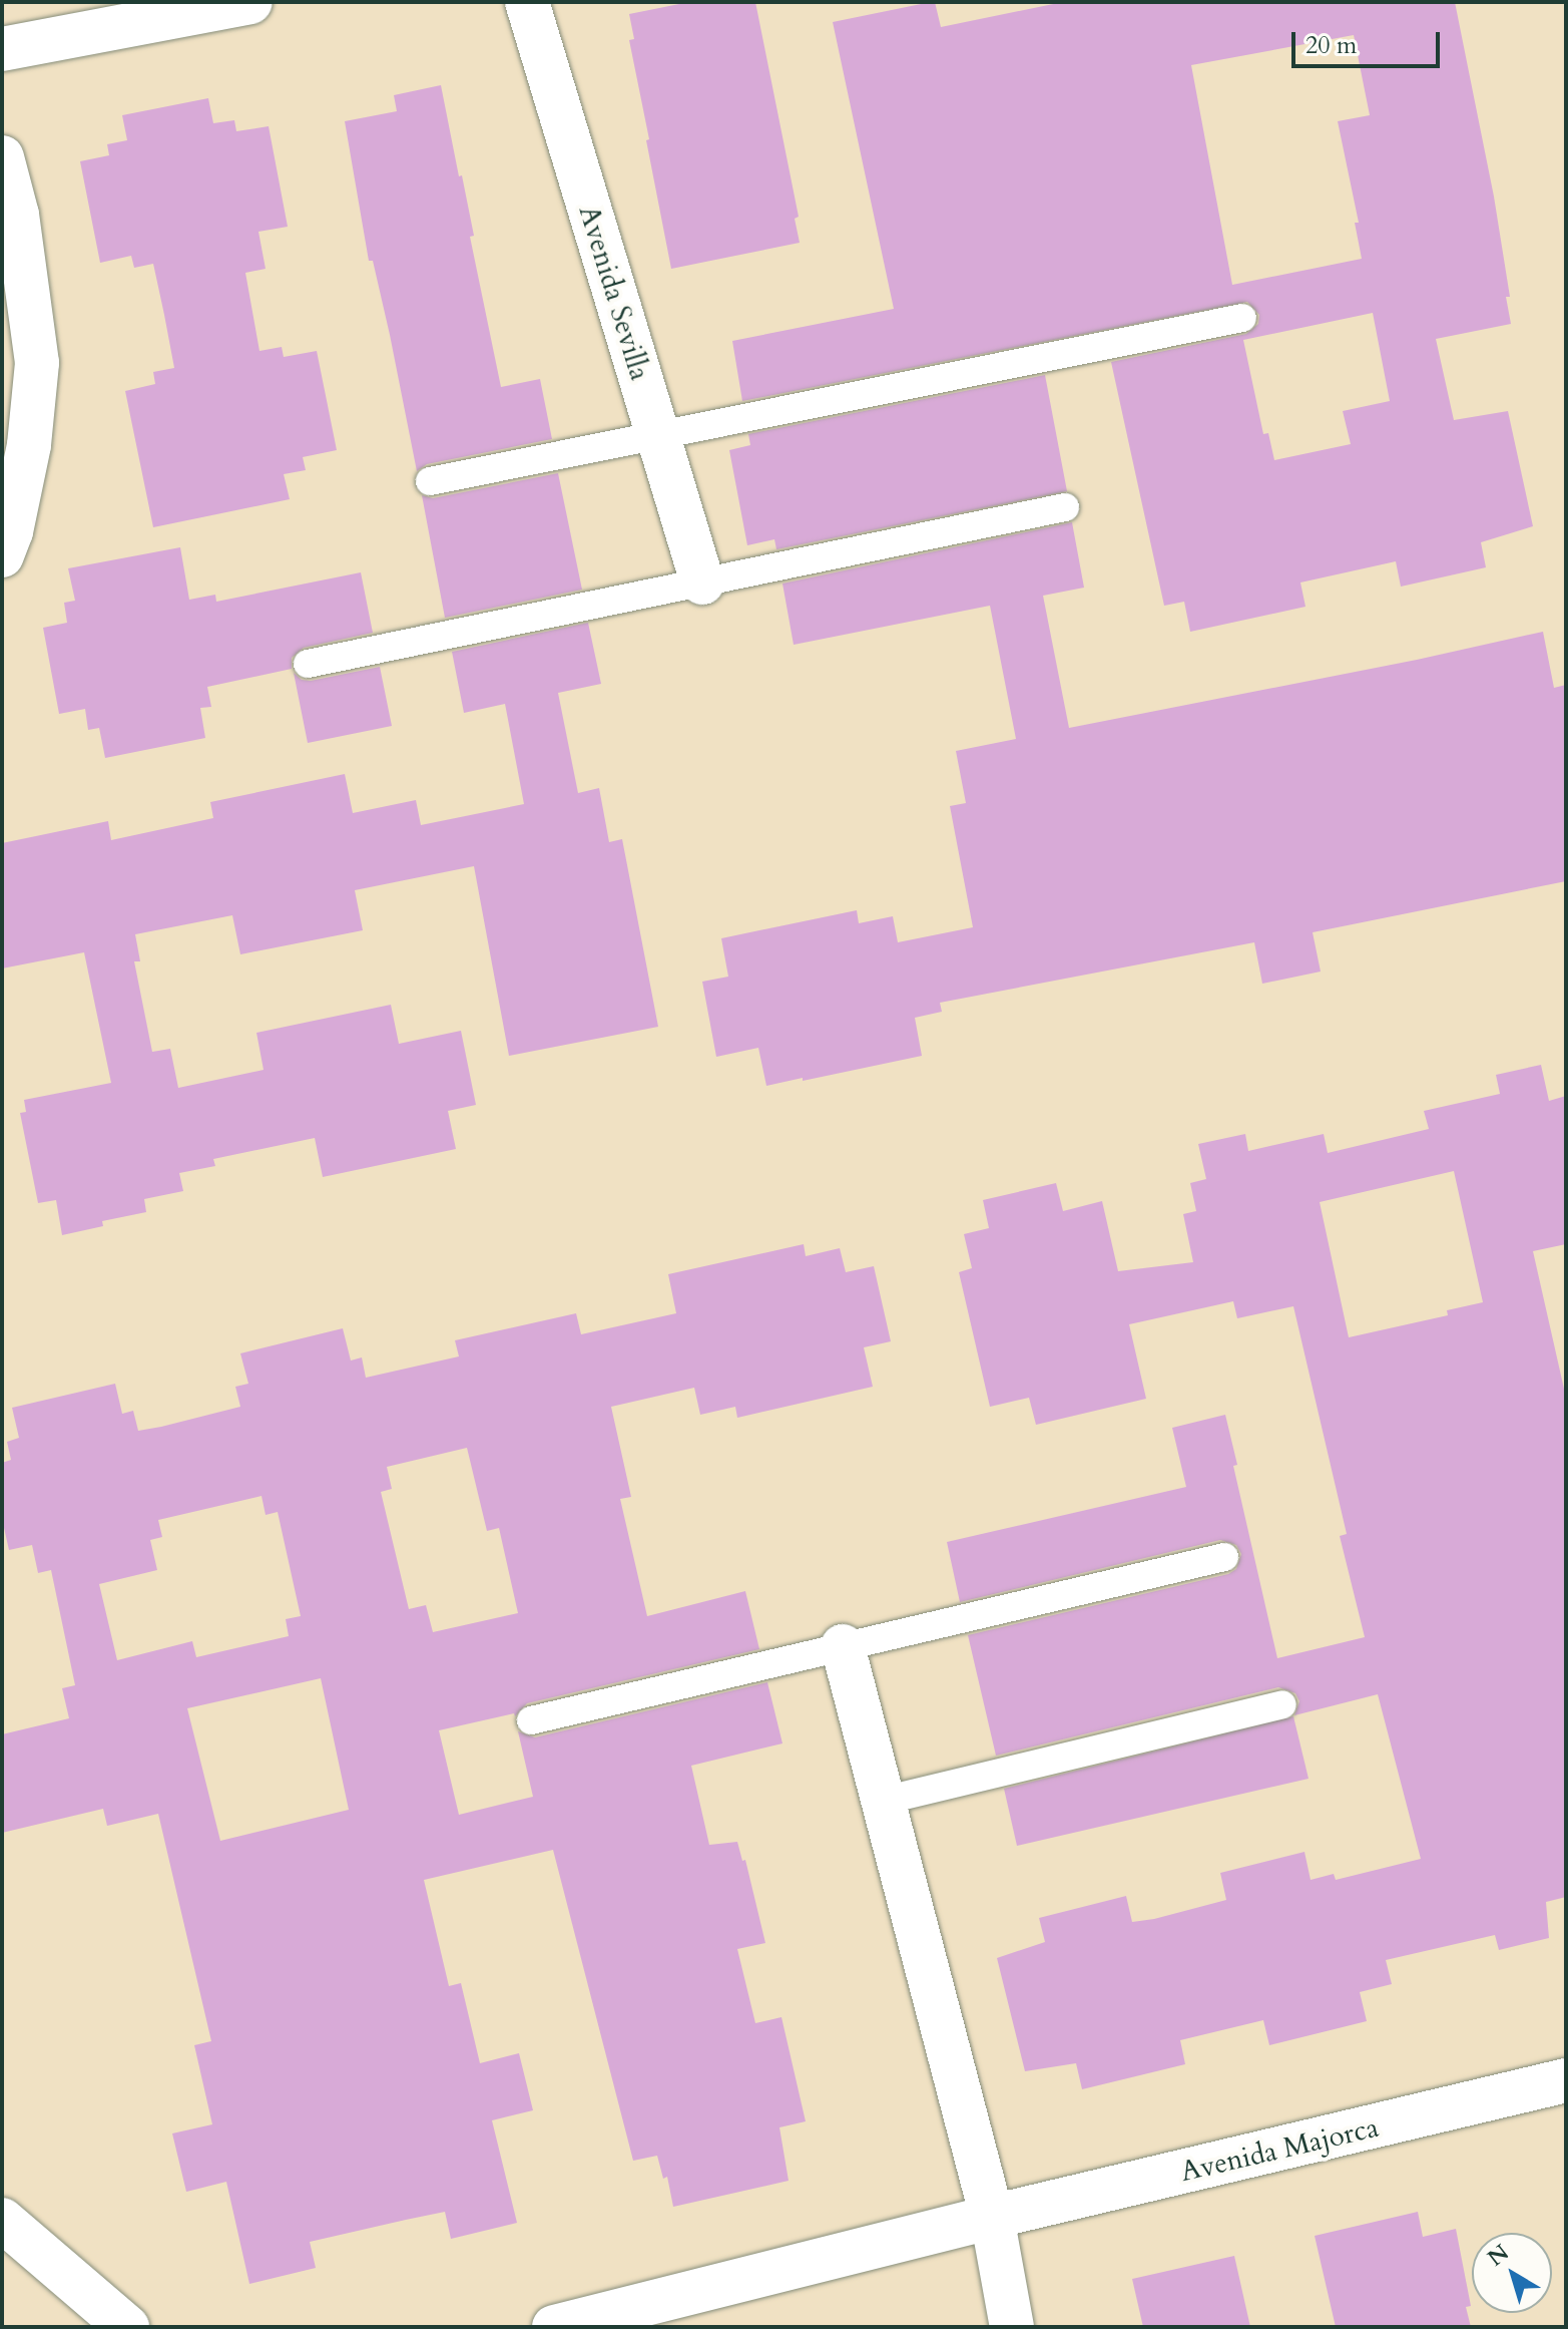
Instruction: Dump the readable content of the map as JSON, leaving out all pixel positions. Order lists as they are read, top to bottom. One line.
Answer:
{"streets":{"street":["Avenida Sevilla","Avenida Majorca"]},"scale_bar":"20 m","north":"top left"}
